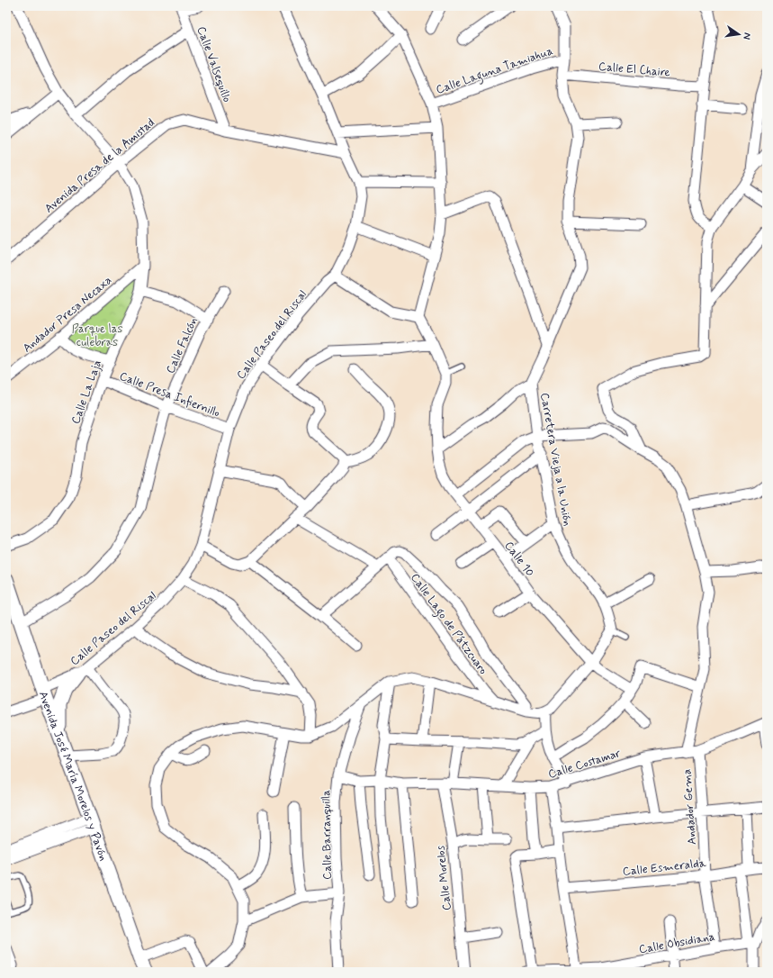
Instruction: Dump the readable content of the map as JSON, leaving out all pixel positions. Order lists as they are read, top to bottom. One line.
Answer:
{"streets":{"main road":["Avenida José María Morelos y Pavón"],"street":["Calle Valsequillo","Calle El Chaire","Calle Laguna Tamiahua","Avenida Presa de la Amistad","Andador Presa Necaxa","Calle Paseo del Riscal","Calle Falcón","Calle La Laja","Calle Presa Infiernillo","Carretera Vieja a la Unión","Calle 10","Calle Lago de Pátzcuaro","Calle Costamar","Andador Gema","Calle Barranquilla","Calle Esmeralda","Calle Morelos","Calle Obsidiana"]},"crossings":[["Calle Valsequillo","Avenida Presa de la Amistad"],["Calle El Chaire","Carretera Vieja a la Unión"],["Calle Laguna Tamiahua","Carretera Vieja a la Unión"],["Avenida Presa de la Amistad","Calle Paseo del Riscal"],["Avenida Presa de la Amistad","Calle La Laja"],["Andador Presa Necaxa","Calle La Laja"],["Calle Paseo del Riscal","Calle Presa Infiernillo"],["Calle Paseo del Riscal","Avenida José María Morelos y Pavón"],["Calle Falcón","Calle La Laja"],["Calle Falcón","Calle Presa Infiernillo"],["Calle Falcón","Avenida José María Morelos y Pavón"],["Calle La Laja","Calle Presa Infiernillo"],["Calle Costamar","Andador Gema"],["Calle Costamar","Calle Barranquilla"],["Calle Costamar","Calle Morelos"],["Andador Gema","Calle Esmeralda"],["Andador Gema","Calle Obsidiana"]],"parks":["Parque las culebras"],"north":"right"}
